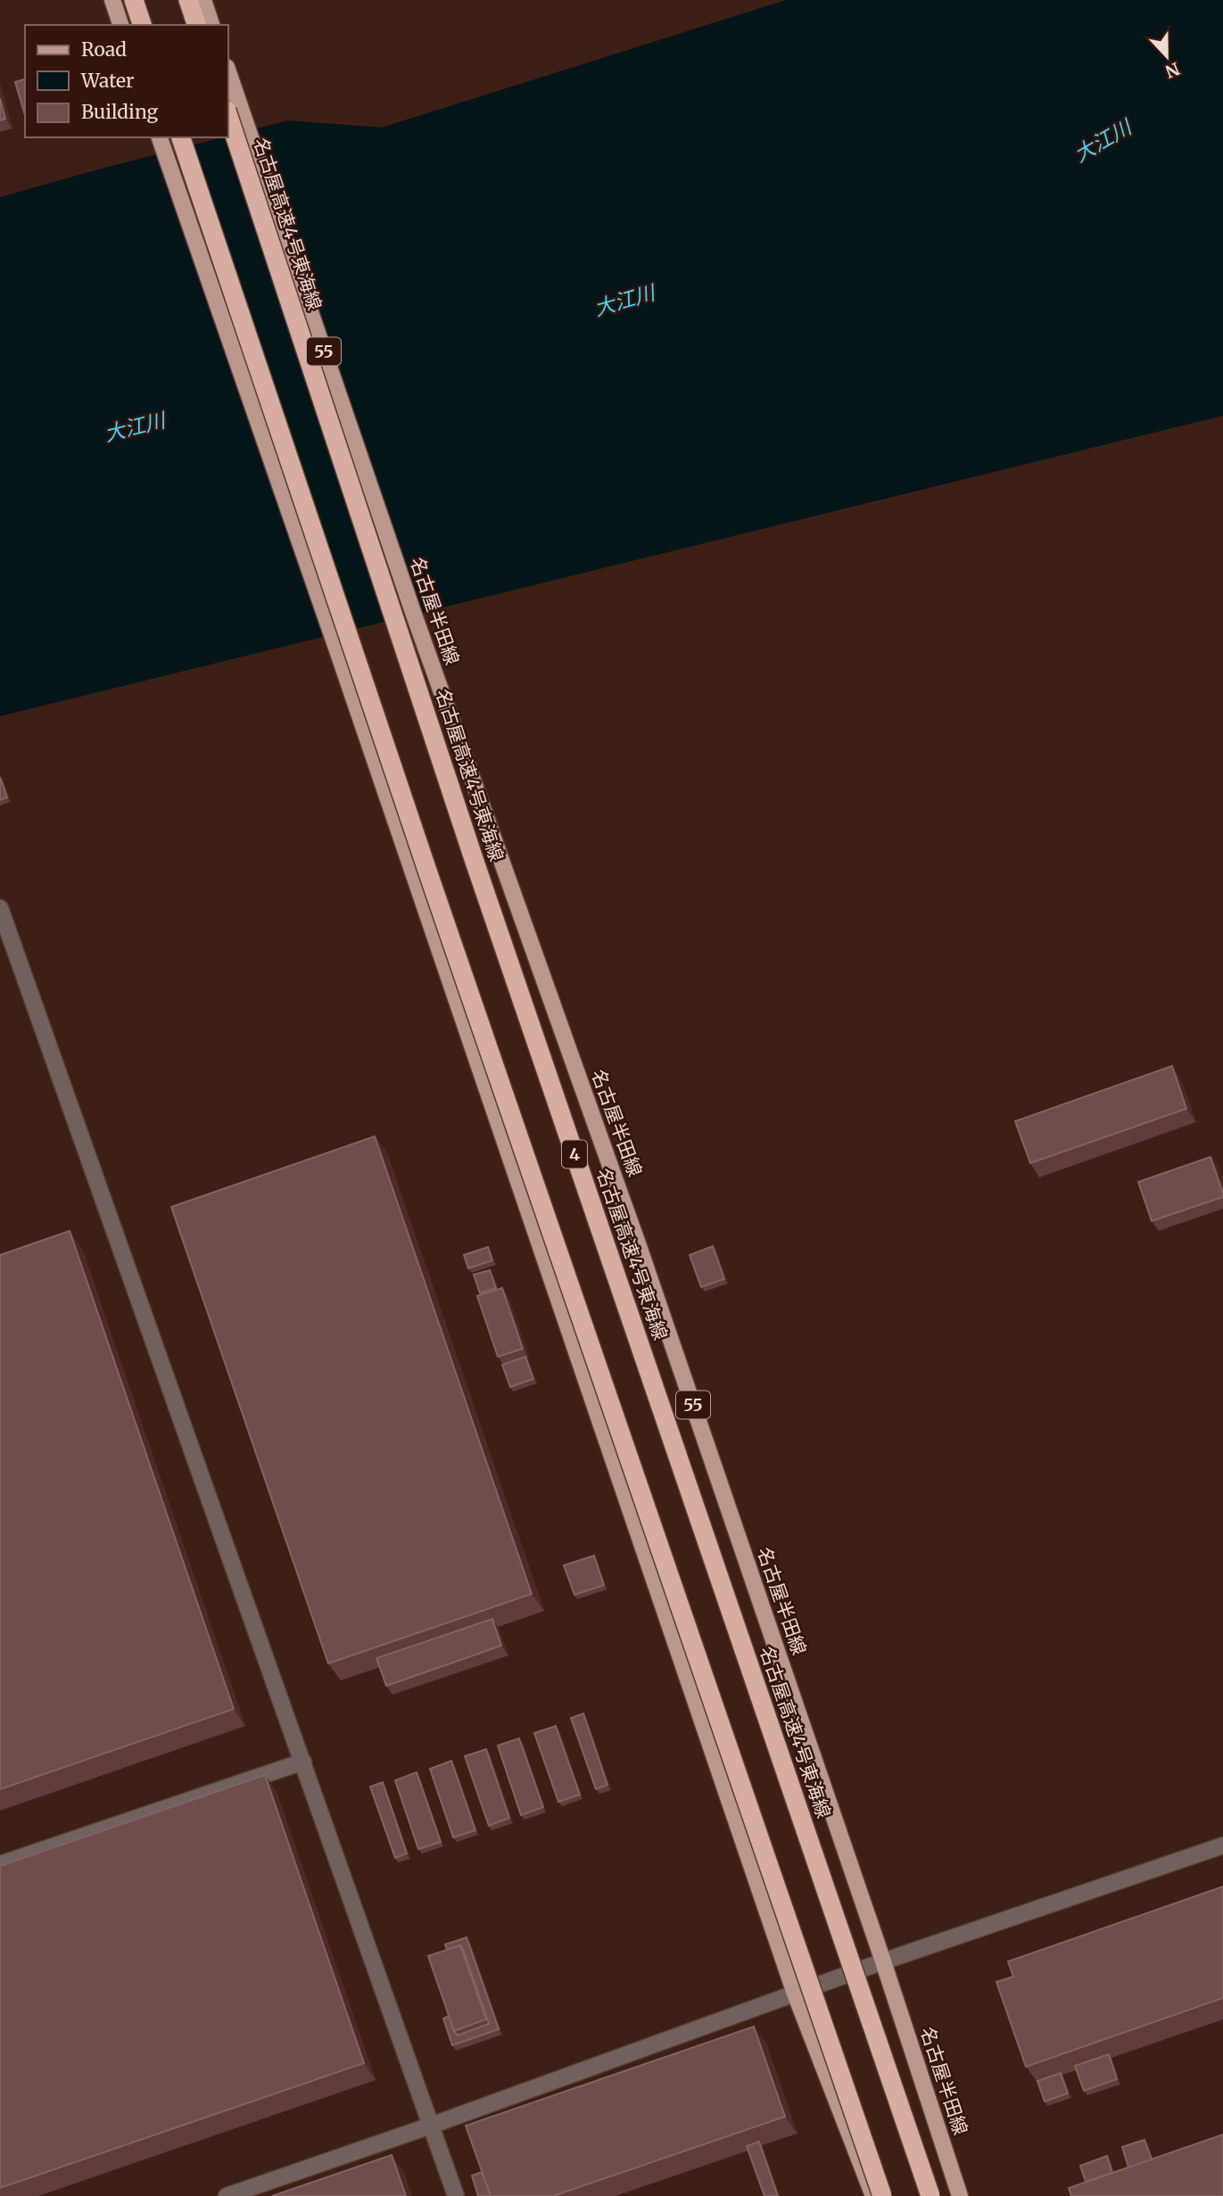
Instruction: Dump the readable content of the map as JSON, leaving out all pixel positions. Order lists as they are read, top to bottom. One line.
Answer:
{"streets":{"highway":["名古屋高速4号東海線","4"],"main road":["55","名古屋半田線"]},"water":["大江川"],"legend":["Road","Water","Building"],"north":"bottom"}
